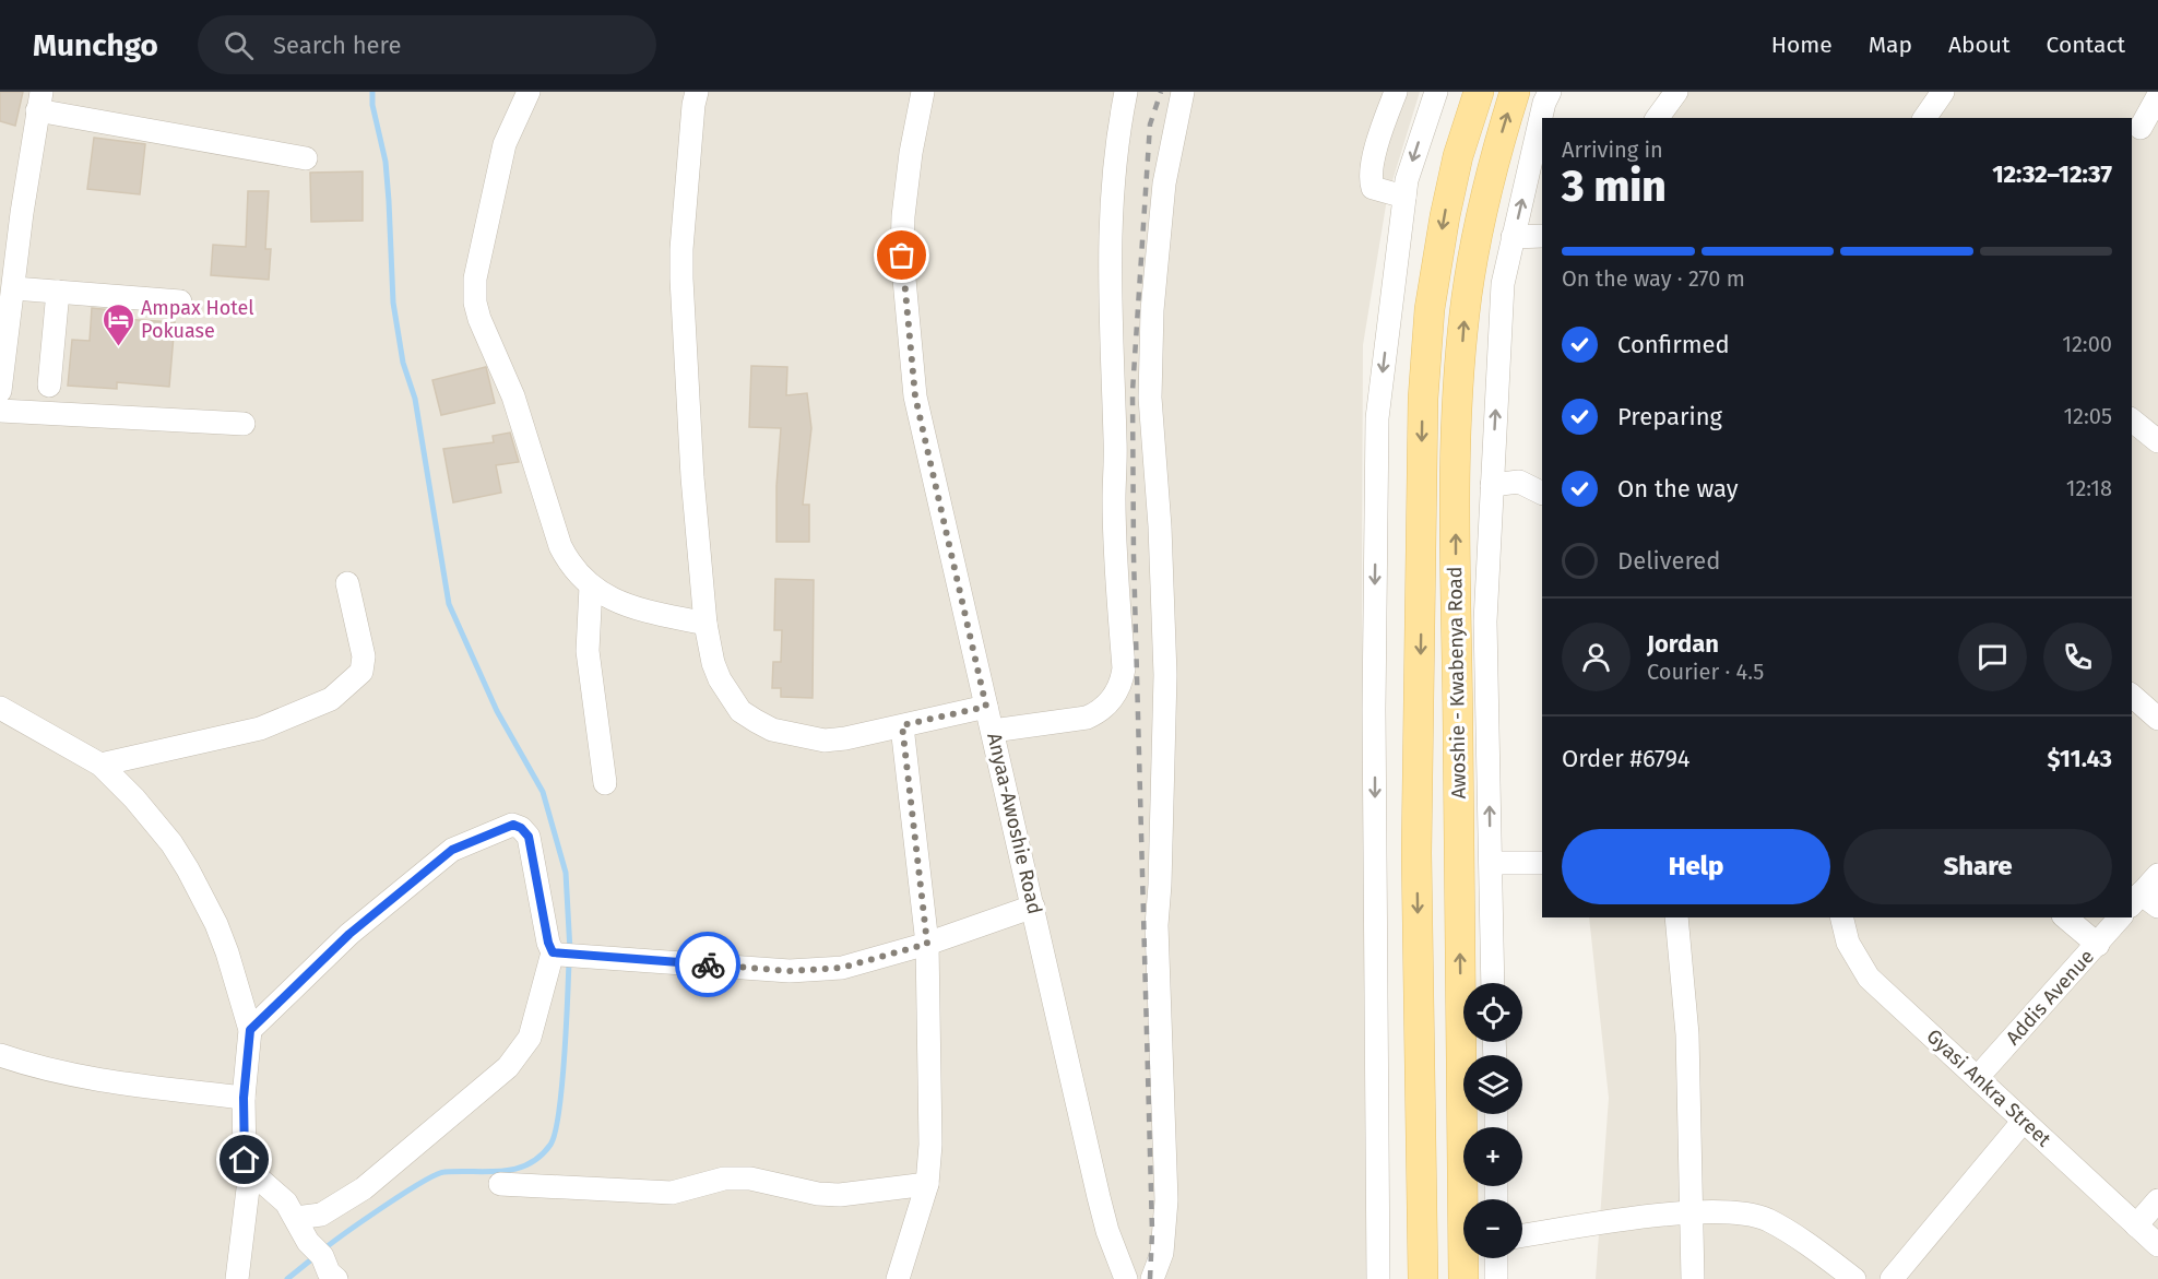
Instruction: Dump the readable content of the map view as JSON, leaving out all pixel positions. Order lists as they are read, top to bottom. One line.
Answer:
{"streets":{"main road":["Awoshie - Kwabenya Road"],"street":["Anyaa-Awoshie Road","Addis Avenue","Gyasi Ankra Street"]},"crossings":[["Addis Avenue","Gyasi Ankra Street"]],"places":{"hotel":["Ampax Hotel Pokuase"]},"page":{"header":"Munchgo","search":"Search here","nav":["Home","Map","About","Contact"],"heading":["3 min","Arriving in","12:32–12:37"],"panel":["Jordan","Courier · 4.5","Order #6794","$11.43"],"bar":"On the way · 270 m","list":[["Confirmed","12:00"],["Preparing","12:05"],["On the way","12:18"],"Delivered"],"buttons":["Help","Share"],"map_buttons":["+","−"]}}
